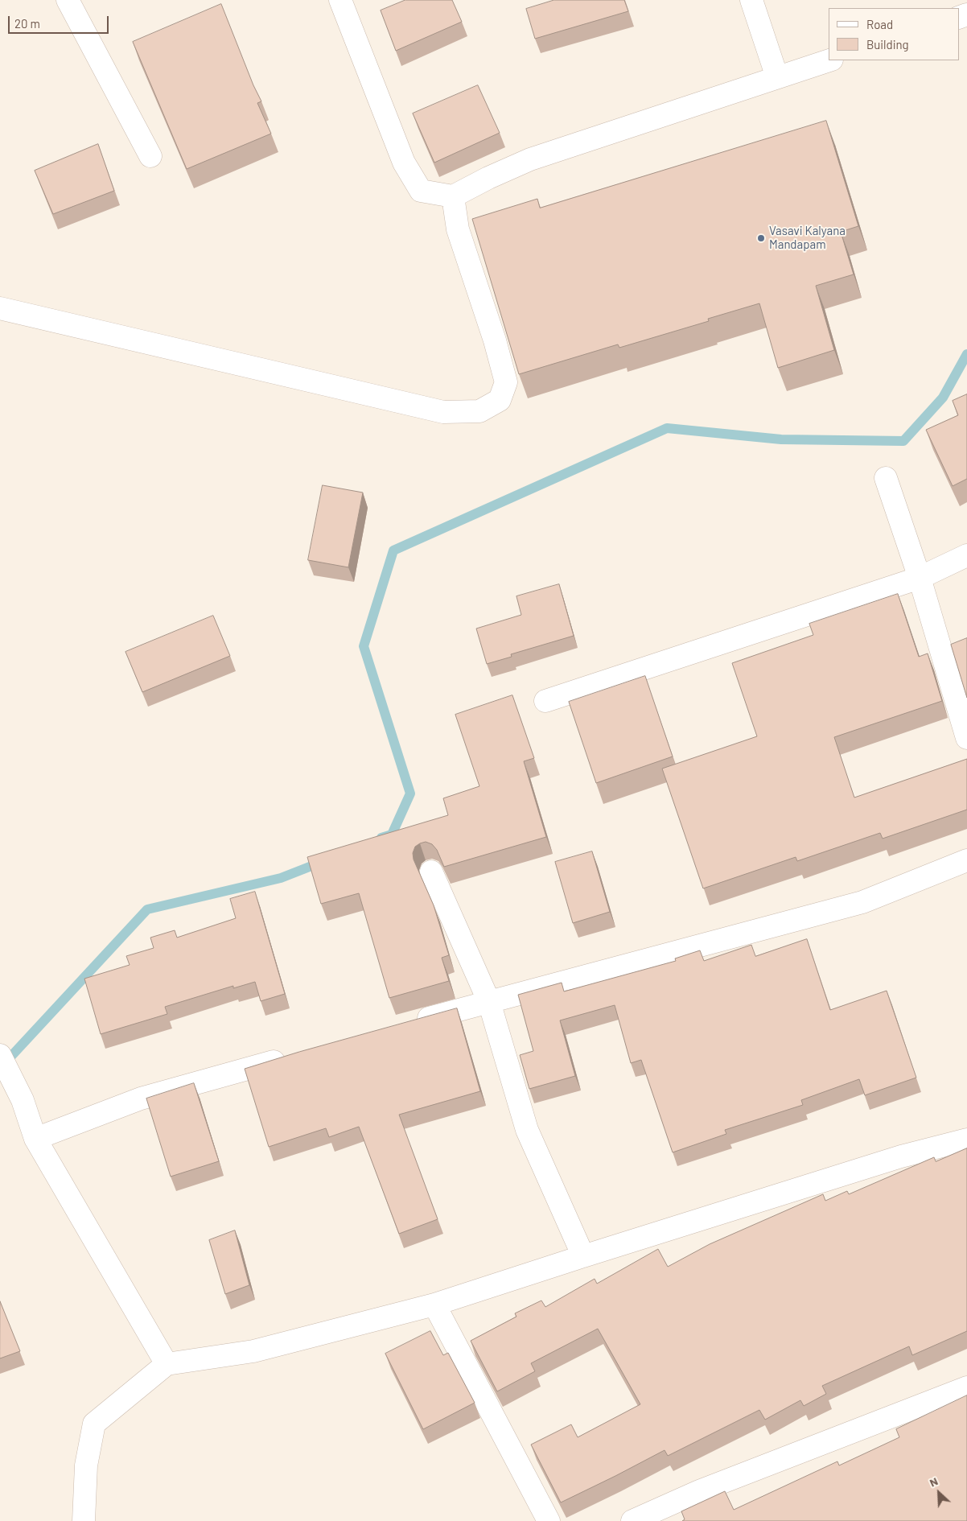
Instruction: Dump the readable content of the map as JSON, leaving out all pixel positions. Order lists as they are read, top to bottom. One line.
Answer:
{"places":["Vasavi Kalyana Mandapam"],"legend":["Road","Building"],"scale_bar":"20 m","north":"top left"}
